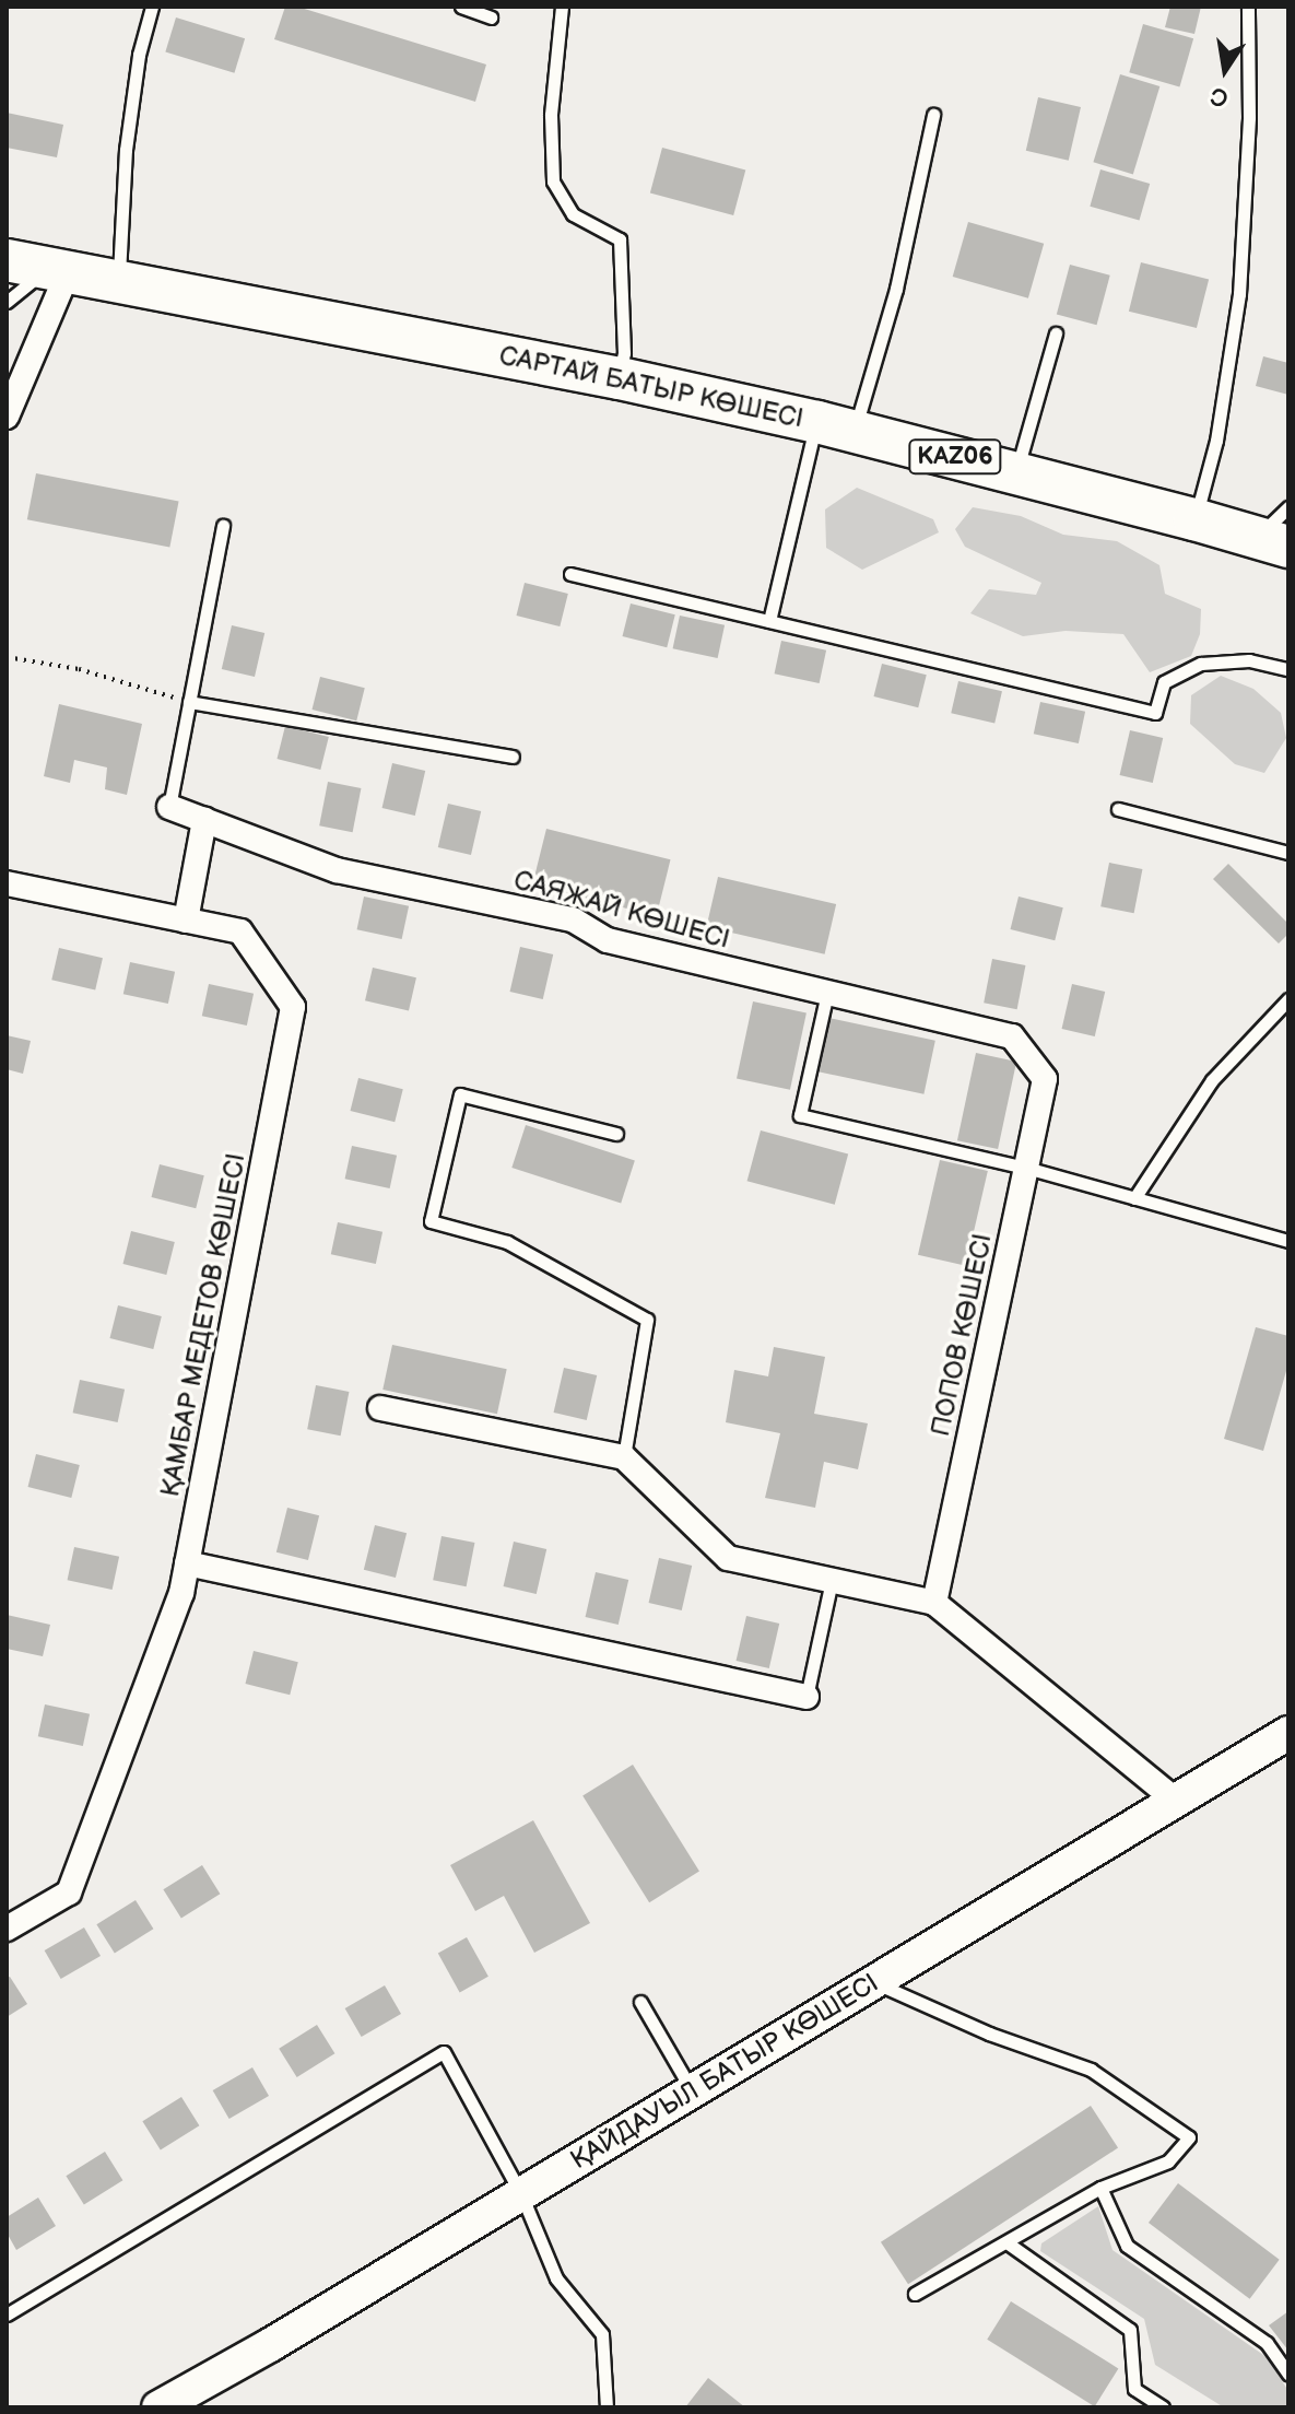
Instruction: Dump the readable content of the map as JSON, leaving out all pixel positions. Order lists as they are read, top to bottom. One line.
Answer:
{"streets":{"highway":["САРТАЙ БАТЫР КӨШЕСІ","KАZ06"],"street":["САЯЖАЙ КӨШЕСІ","ҚАМБАР МЕДЕТОВ КӨШЕСІ","ПОПОВ КӨШЕСІ","ҚАЙДАУЫЛ БАТЫР КӨШЕСІ"]},"crossings":[["САЯЖАЙ КӨШЕСІ","ПОПОВ КӨШЕСІ"]],"north":"bottom"}
